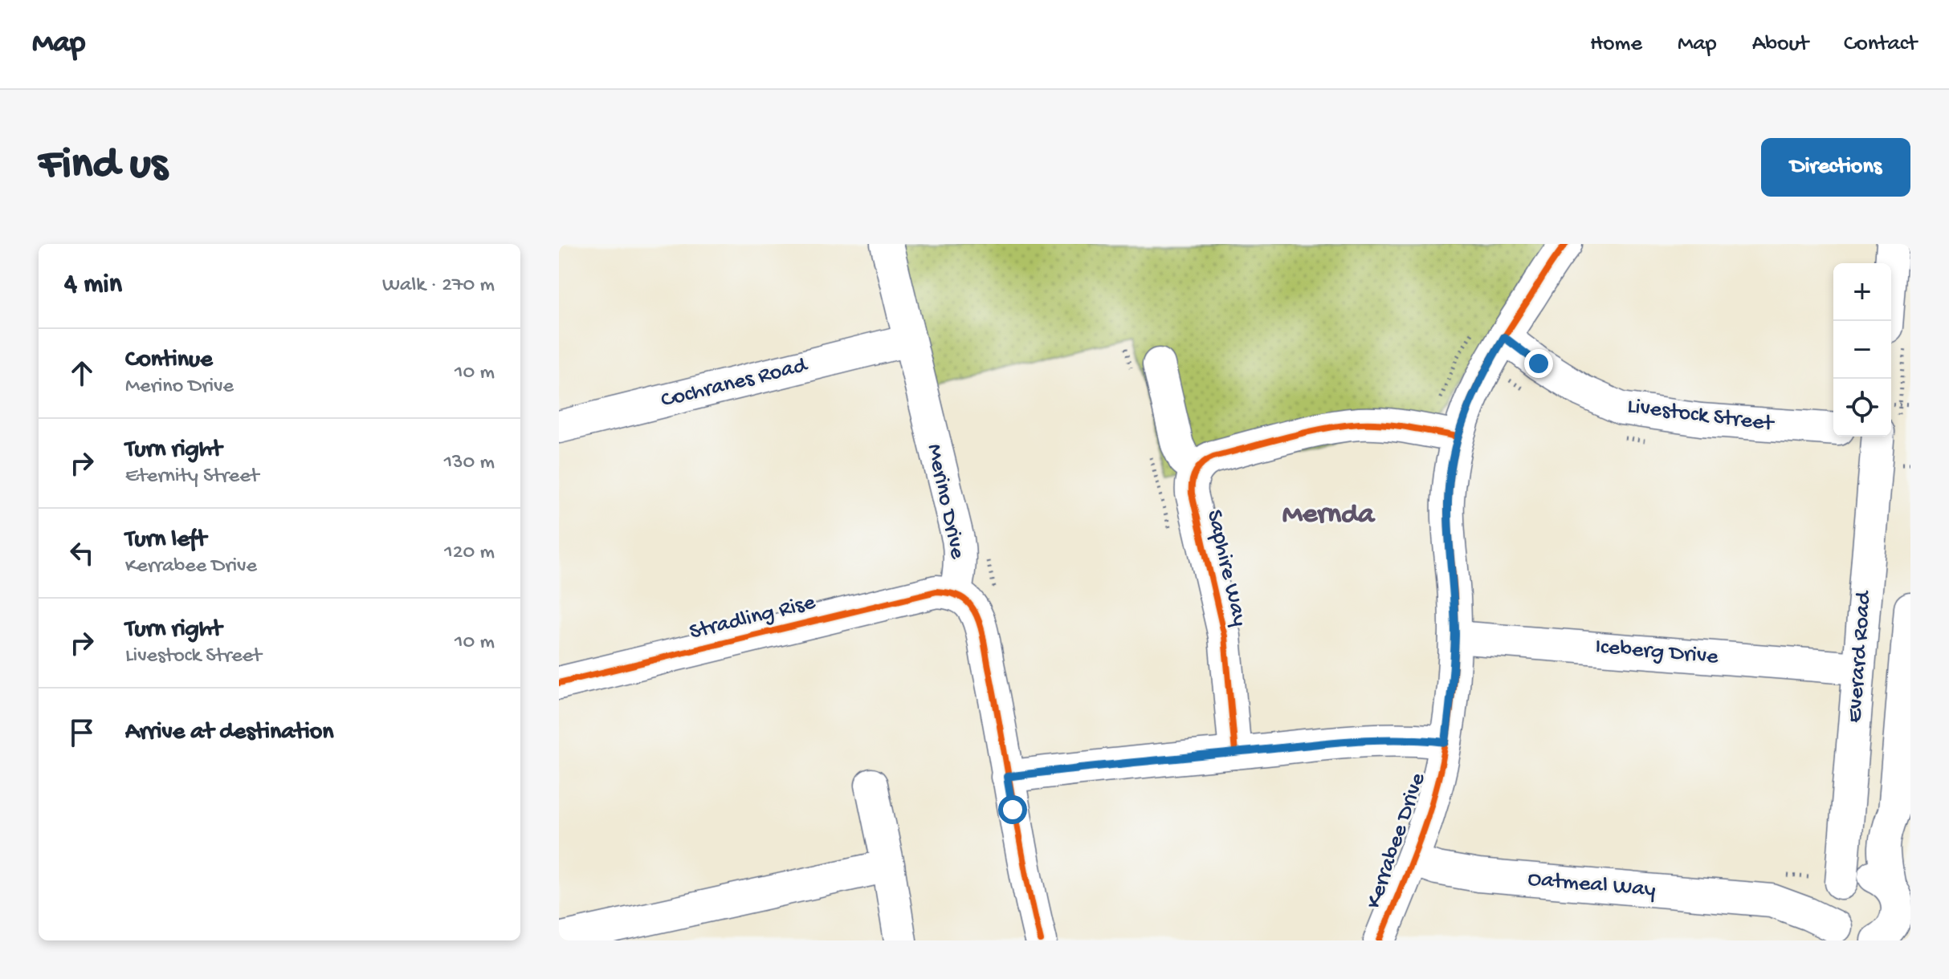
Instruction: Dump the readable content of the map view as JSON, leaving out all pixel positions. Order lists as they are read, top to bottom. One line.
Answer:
{"streets":{"street":["Cochranes Road","Livestock Street","Merino Drive","Saphire Way","Stradling Rise","Iceberg Drive","Everard Road","Kerrabee Drive","Oatmeal Way"]},"crossings":[["Cochranes Road","Merino Drive"],["Livestock Street","Kerrabee Drive"],["Merino Drive","Stradling Rise"],["Iceberg Drive","Everard Road"],["Iceberg Drive","Kerrabee Drive"],["Everard Road","Oatmeal Way"],["Kerrabee Drive","Oatmeal Way"]],"districts":["Mernda"],"page":{"header":"Map","nav":["Home","Map","About","Contact"],"buttons":"Directions","title":"Find us","heading":["4 min","Walk · 270 m"],"map_buttons":["+","−"],"list":[["Continue","Merino Drive","10 m"],["Turn right","Eternity Street","130 m"],["Turn left","Kerrabee Drive","120 m"],["Turn right","Livestock Street","10 m"],"Arrive at destination"]}}
